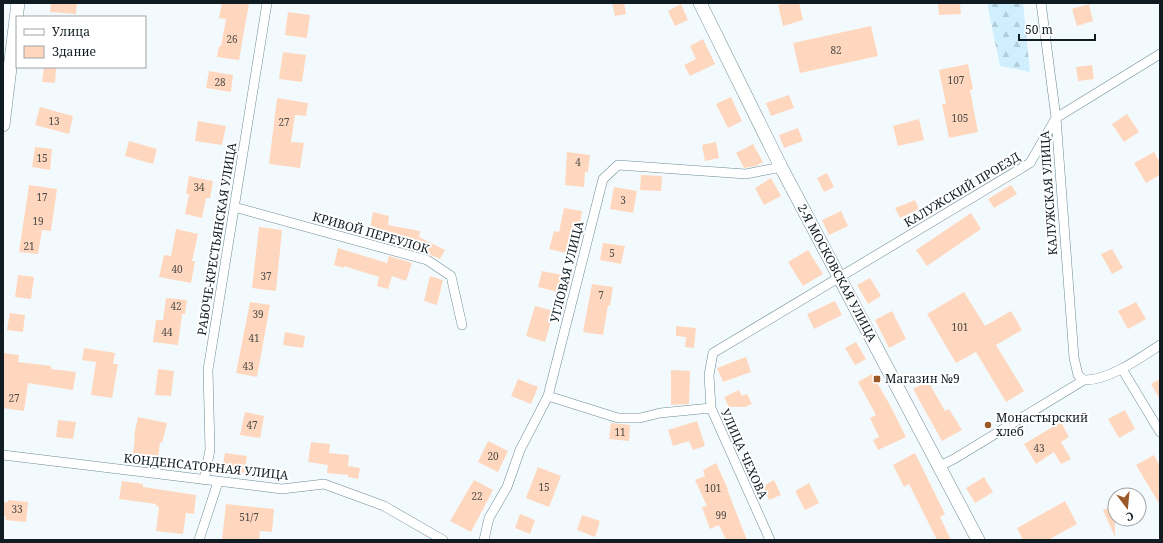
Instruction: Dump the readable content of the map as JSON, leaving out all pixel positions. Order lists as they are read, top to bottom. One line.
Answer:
{"streets":{"street":["КАЛУЖСКИЙ ПРОЕЗД","КАЛУЖСКАЯ УЛИЦА","КРИВОЙ ПЕРЕУЛОК","РАБОЧЕ-КРЕСТЬЯНСКАЯ УЛИЦА","УГЛОВАЯ УЛИЦА","2-Я МОСКОВСКАЯ УЛИЦА","УЛИЦА ЧЕХОВА","КОНДЕНСАТОРНАЯ УЛИЦА"]},"crossings":[["КАЛУЖСКИЙ ПРОЕЗД","КАЛУЖСКАЯ УЛИЦА"],["КАЛУЖСКИЙ ПРОЕЗД","2-Я МОСКОВСКАЯ УЛИЦА"],["КАЛУЖСКИЙ ПРОЕЗД","УЛИЦА ЧЕХОВА"],["КРИВОЙ ПЕРЕУЛОК","РАБОЧЕ-КРЕСТЬЯНСКАЯ УЛИЦА"],["РАБОЧЕ-КРЕСТЬЯНСКАЯ УЛИЦА","КОНДЕНСАТОРНАЯ УЛИЦА"],["УГЛОВАЯ УЛИЦА","2-Я МОСКОВСКАЯ УЛИЦА"],["2-Я МОСКОВСКАЯ УЛИЦА","УЛИЦА ЧЕХОВА"]],"places":{"transit":["Магазин №9"],"other":["Монастырский хлеб"]},"house_numbers":["26","82","107","28","105","13","27","15","4","34","17","3","19","21","5","40","37","7","42","39","101","44","41","43","27","47","11","43","20","15","101","22","33","99","51/7"],"legend":["Улица","Здание"],"scale_bar":"50 m","north":"bottom"}
